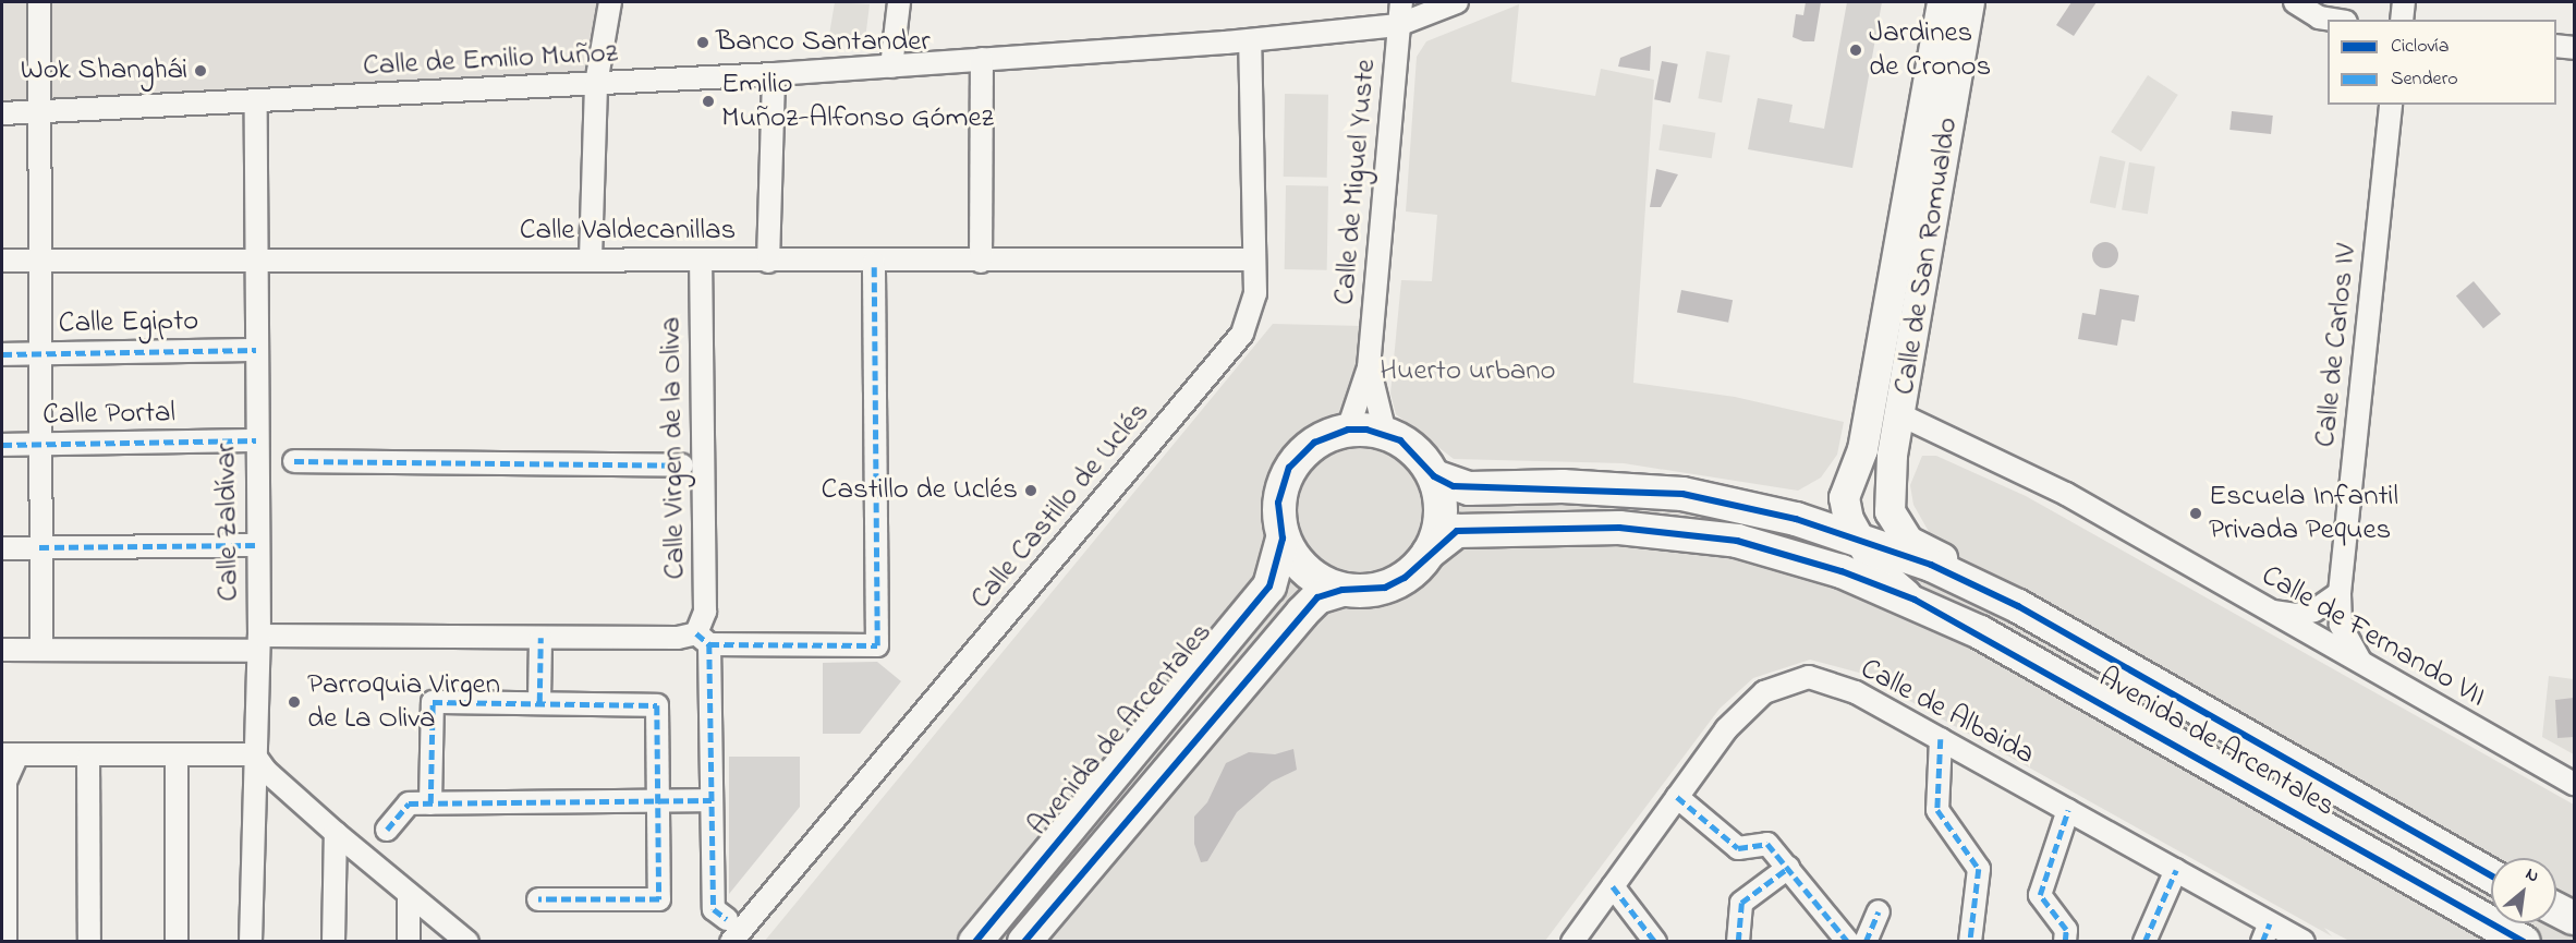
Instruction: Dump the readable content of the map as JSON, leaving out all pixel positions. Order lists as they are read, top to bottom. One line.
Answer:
{"streets":{"main road":["Calle de San Romualdo","Avenida de Arcentales"],"street":["Calle de Emilio Muñoz","Calle de Miguel Yuste","Calle Valdecanillas","Calle Egipto","Calle de Carlos IV","Calle Portal","Calle Virgen de la Oliva","Calle Castillo de Uclés","Calle Zaldívar","Calle de Fernando VII","Calle de Albaida"]},"crossings":[["Calle de Emilio Muñoz","Calle de Miguel Yuste"],["Calle de Emilio Muñoz","Calle Castillo de Uclés"],["Calle de Emilio Muñoz","Calle Zaldívar"],["Calle de Miguel Yuste","Avenida de Arcentales"],["Calle Valdecanillas","Calle Virgen de la Oliva"],["Calle Valdecanillas","Calle Castillo de Uclés"],["Calle Valdecanillas","Calle Zaldívar"],["Calle de San Romualdo","Calle de Fernando VII"],["Calle Egipto","Calle Zaldívar"],["Calle de Carlos IV","Calle de Fernando VII"],["Calle Portal","Calle Zaldívar"]],"parks":["Huerto urbano"],"places":["Banco Santander","Jardines de Cronos","Wok Shanghái","Emilio Muñoz-Alfonso Gómez","Castillo de Uclés","Escuela Infantil Privada Peques","Parroquia Virgen de La Oliva"],"legend":["Ciclovía","Sendero"],"north":"top right"}
